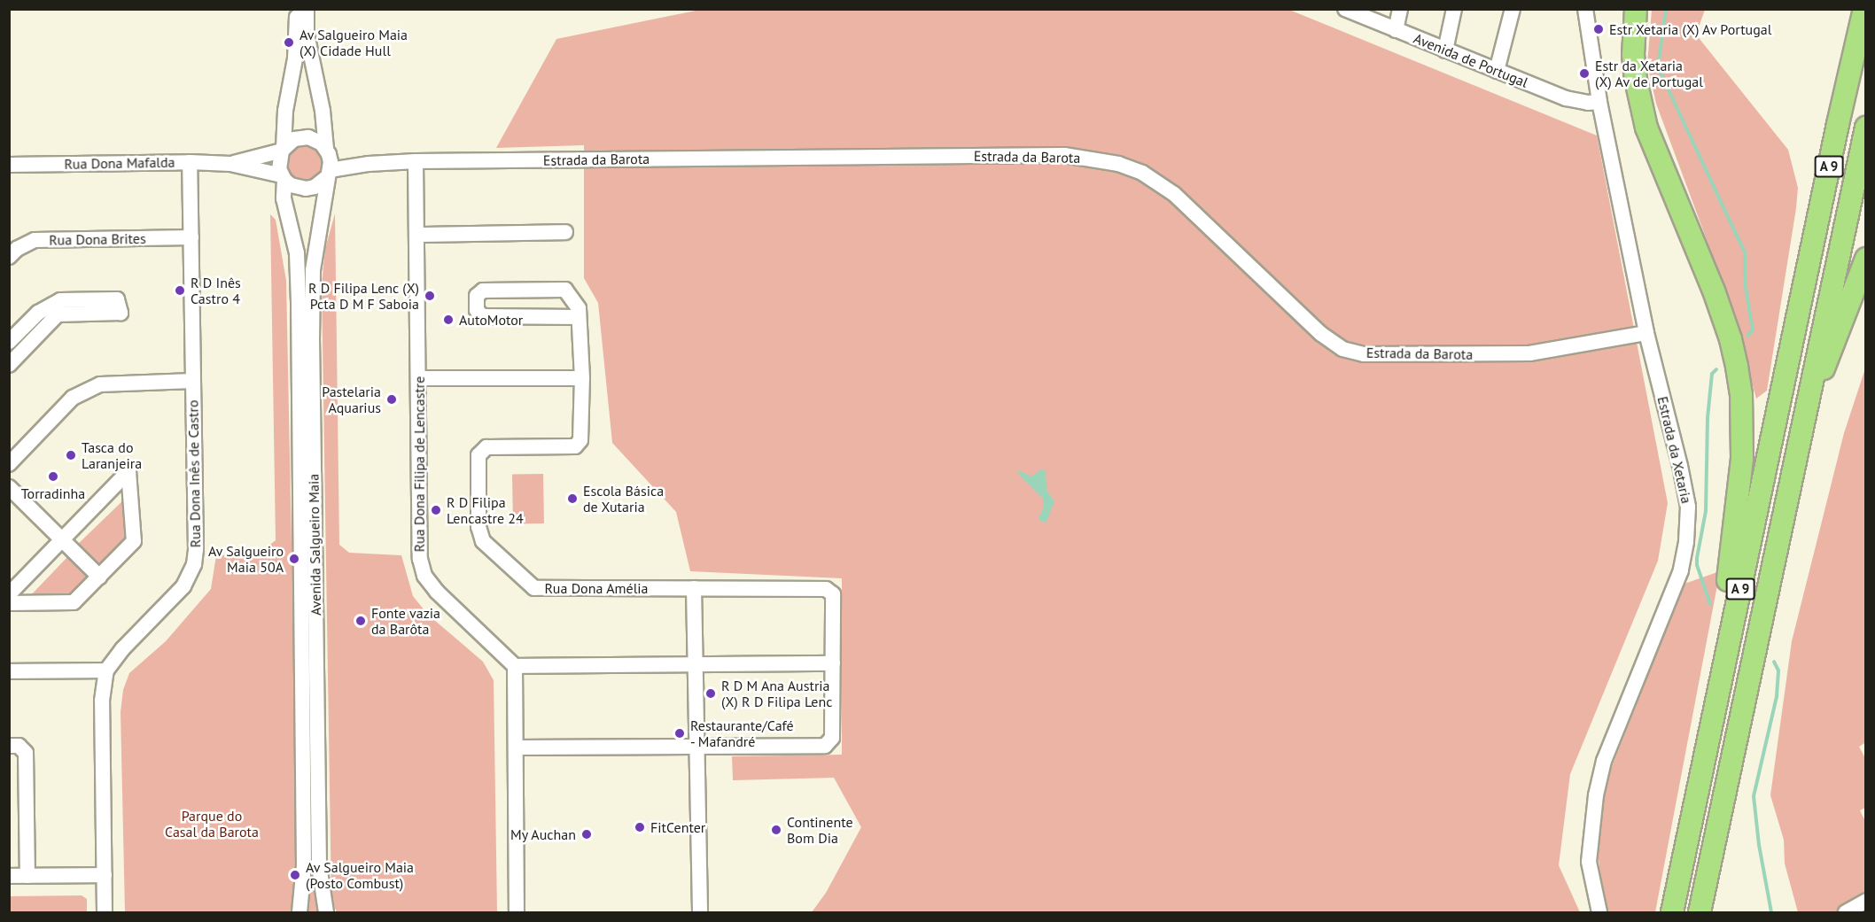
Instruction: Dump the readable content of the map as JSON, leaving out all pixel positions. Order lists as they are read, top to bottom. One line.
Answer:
{"streets":{"highway":["A 9"],"street":["Avenida de Portugal","Estrada da Barota","Rua Dona Mafalda","Rua Dona Brites","Estrada da Xetaria","Rua Dona Filipa de Lencastre","Rua Dona Inês de Castro","Avenida Salgueiro Maia","Rua Dona Amélia"]},"crossings":[["Avenida de Portugal","Estrada da Xetaria"],["Estrada da Barota","Rua Dona Mafalda"],["Estrada da Barota","Estrada da Xetaria"],["Estrada da Barota","Rua Dona Filipa de Lencastre"],["Estrada da Barota","Avenida Salgueiro Maia"],["Rua Dona Mafalda","Rua Dona Inês de Castro"],["Rua Dona Mafalda","Avenida Salgueiro Maia"],["Rua Dona Brites","Rua Dona Inês de Castro"]],"parks":["Parque do Casal da Barota"],"places":["Estr Xetaria (X) Av Portugal","Av Salgueiro Maia (X) Cidade Hull","Estr da Xetaria (X) Av de Portugal","R D Inês Castro 4","R D Filipa Lenc (X) Pcta D M F Saboia","AutoMotor","Pastelaria Aquarius","Tasca do Laranjeira","Torradinha","Escola Básica de Xutaria","R D Filipa Lencastre 24","Av Salgueiro Maia 50A","Fonte vazia da Barôta","R D M Ana Austria (X) R D Filipa Lenc","Restaurante/Café - Mafandré","FitCenter","Continente Bom Dia","My Auchan","Av Salgueiro Maia (Posto Combust)"]}
